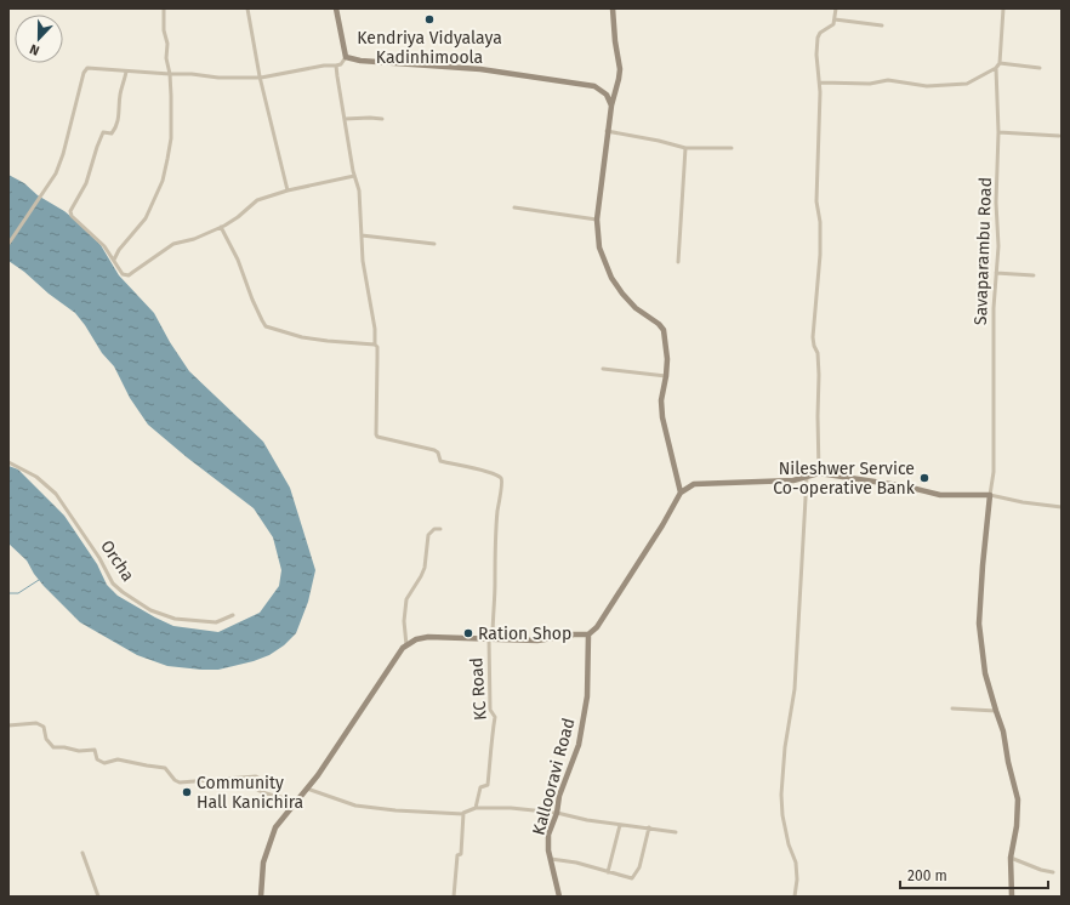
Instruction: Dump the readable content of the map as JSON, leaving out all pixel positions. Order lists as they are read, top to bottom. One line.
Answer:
{"streets":{"main road":["Kallooravi Road"],"street":["Savaparambu Road","Orcha","KC Road"]},"places":["Kendriya Vidyalaya Kadinhimoola","Nileshwer Service Co-operative Bank","Ration Shop","Community Hall Kanichira"],"scale_bar":"200 m","north":"bottom"}
